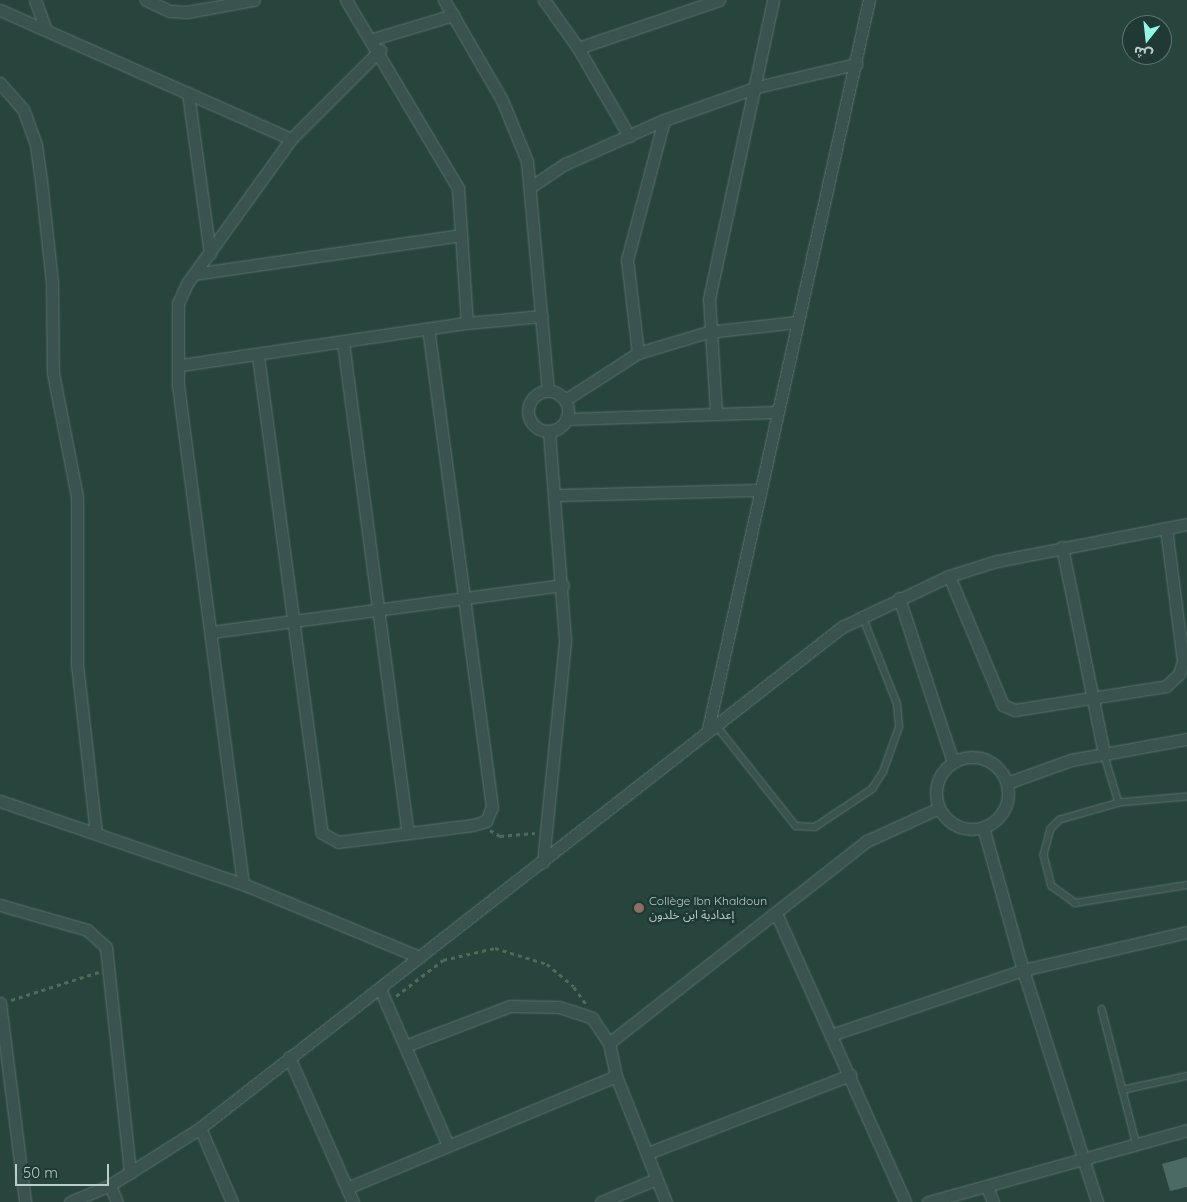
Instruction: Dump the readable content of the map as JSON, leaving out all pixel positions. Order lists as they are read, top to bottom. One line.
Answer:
{"places":["Collège Ibn Khaldoun إعدادية ابن خلدون"],"scale_bar":"50 m","north":"bottom"}
